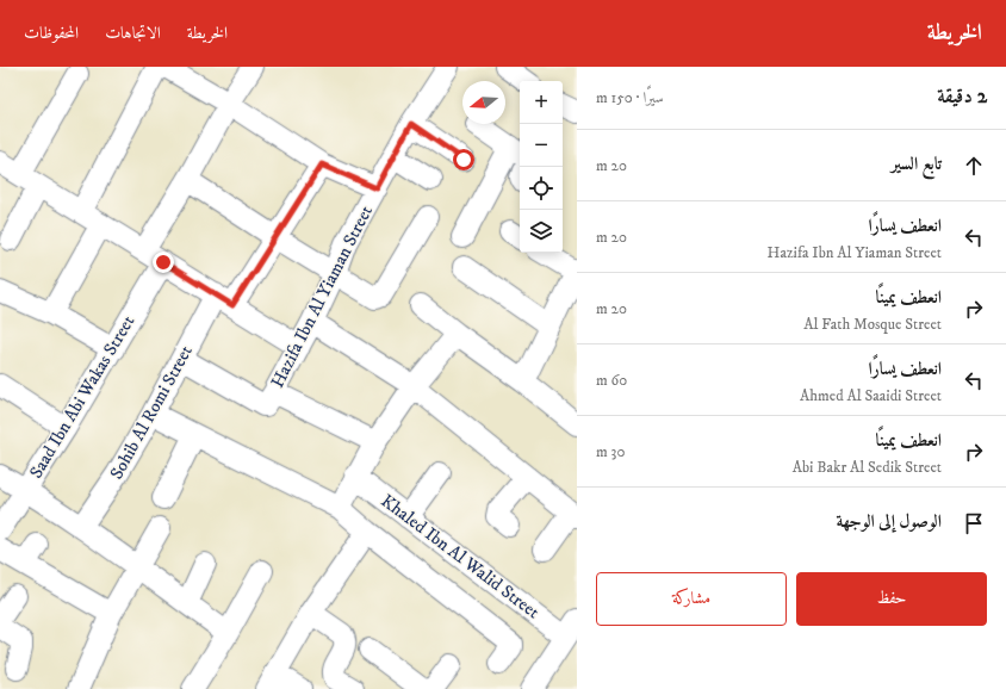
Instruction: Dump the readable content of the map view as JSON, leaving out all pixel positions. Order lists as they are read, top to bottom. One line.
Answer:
{"streets":{"street":["Hazifa Ibn Al Yiaman Street","Saad Ibn Abi Wakas Street","Sohib Al Romi Street","Khaled Ibn Al Walid Street"]},"north":"left","page":{"header":"الخريطة","nav":["الخريطة","الاتجاهات","المحفوظات"],"heading":["2 دقيقة","سيرًا · 150 m"],"map_buttons":["+","−"],"list":[["تابع السير","20 m"],["انعطف يسارًا","Hazifa Ibn Al Yiaman Street","20 m"],["انعطف يمينًا","Al Fath Mosque Street","20 m"],["انعطف يسارًا","Ahmed Al Saaidi Street","60 m"],["انعطف يمينًا","Abi Bakr Al Sedik Street","30 m"],"الوصول إلى الوجهة"],"buttons":["حفظ","مشاركة"]}}
